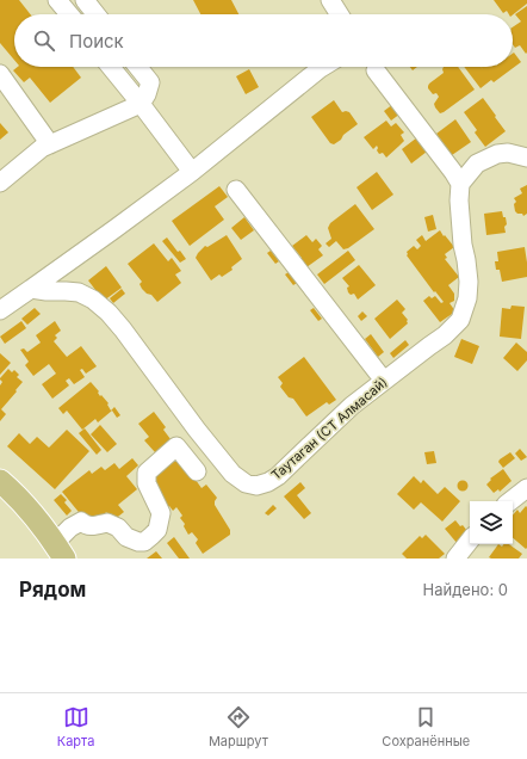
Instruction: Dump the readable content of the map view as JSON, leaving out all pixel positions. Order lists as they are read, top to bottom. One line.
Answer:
{"streets":{"street":["Таутаган (СТ Алмасай)"]},"page":{"search":"Поиск","heading":["Рядом","Найдено: 0"],"nav":["Карта","Маршрут","Сохранённые"]}}
